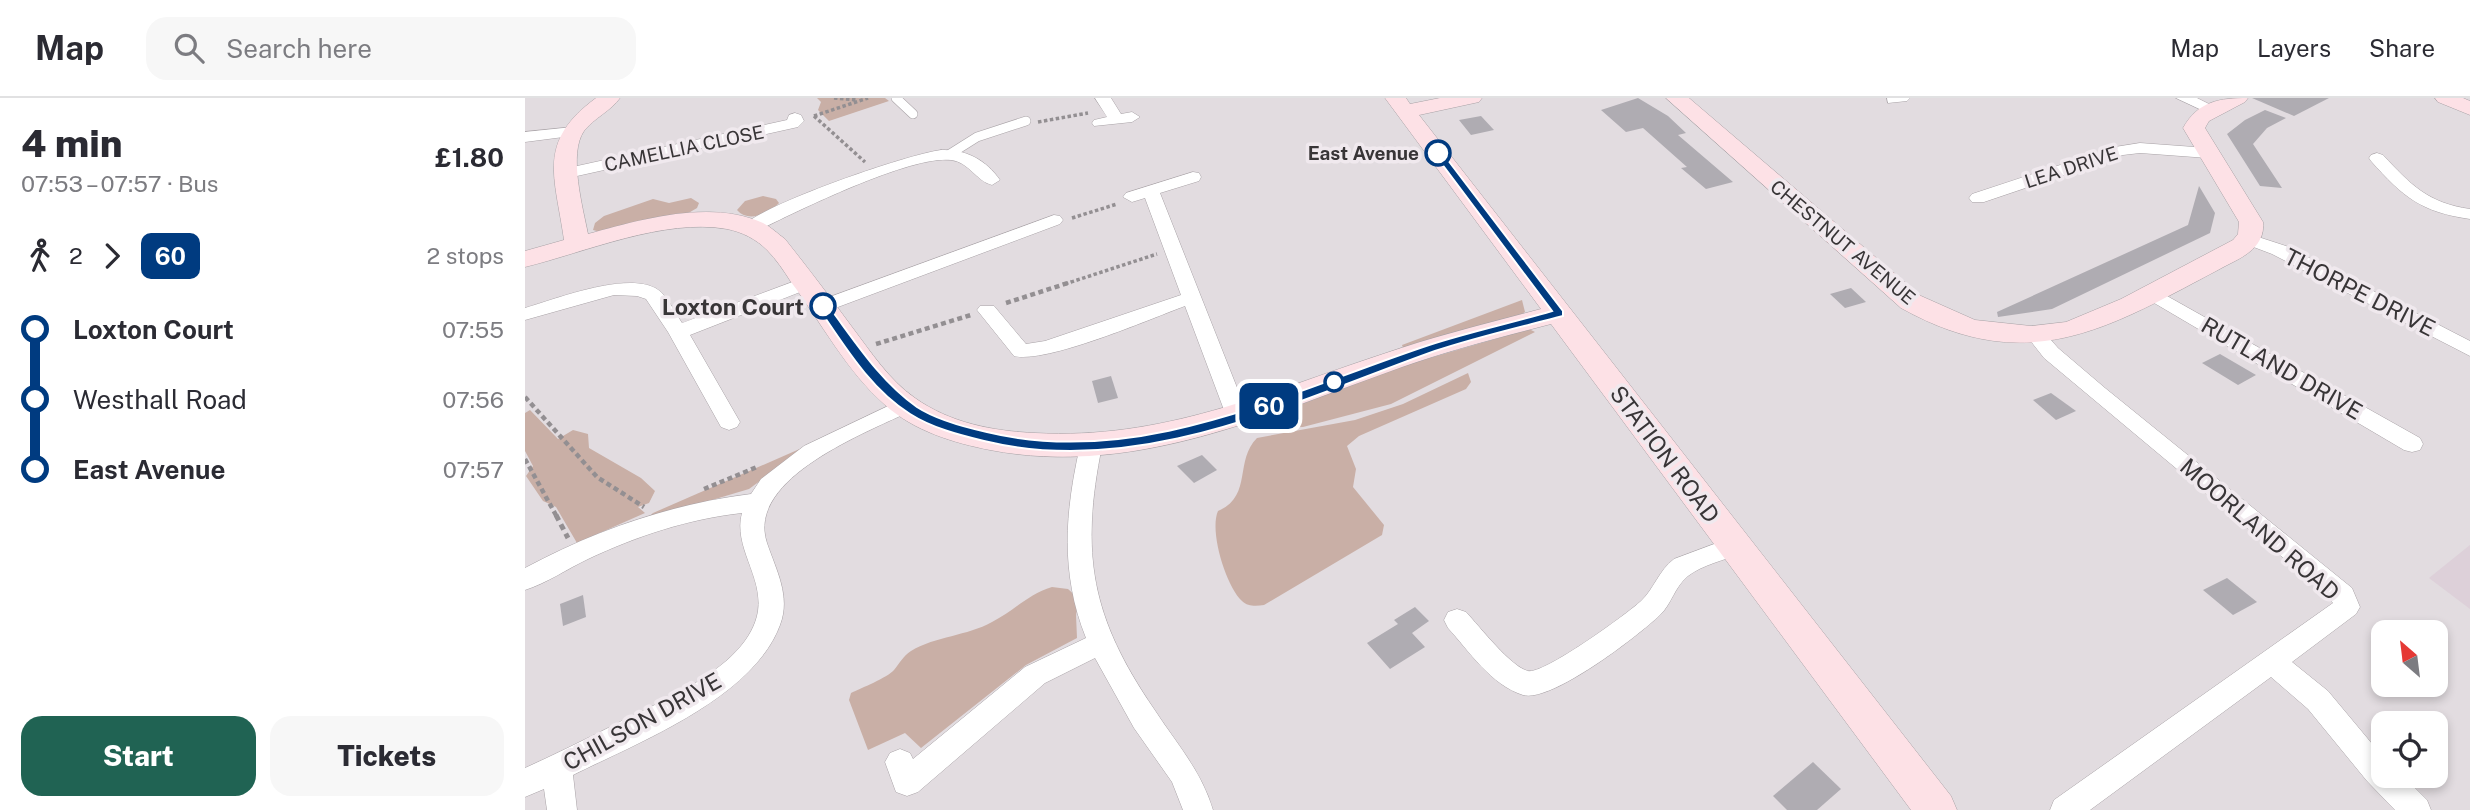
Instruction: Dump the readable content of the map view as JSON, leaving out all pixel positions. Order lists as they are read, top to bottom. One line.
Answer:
{"streets":{"street":["CAMELLIA CLOSE","LEA DRIVE","CHESTNUT AVENUE","THORPE DRIVE","RUTLAND DRIVE","STATION ROAD","MOORLAND ROAD","CHILSON DRIVE"]},"crossings":[["CHESTNUT AVENUE","THORPE DRIVE"],["CHESTNUT AVENUE","RUTLAND DRIVE"],["CHESTNUT AVENUE","MOORLAND ROAD"]],"places":["East Avenue","Loxton Court"],"lines":["bus line 60"],"north":"top left","page":{"header":"Map","search":"Search here","nav":["Map","Layers","Share"],"heading":["4 min","07:53 – 07:57 · Bus","£1.80"],"on_map":"60","legs":["2","60","2 stops"],"list":[{"name":"Loxton Court","value":"07:55"},{"name":"Westhall Road","value":"07:56"},{"name":"East Avenue","value":"07:57"}],"buttons":["Start","Tickets"]}}
